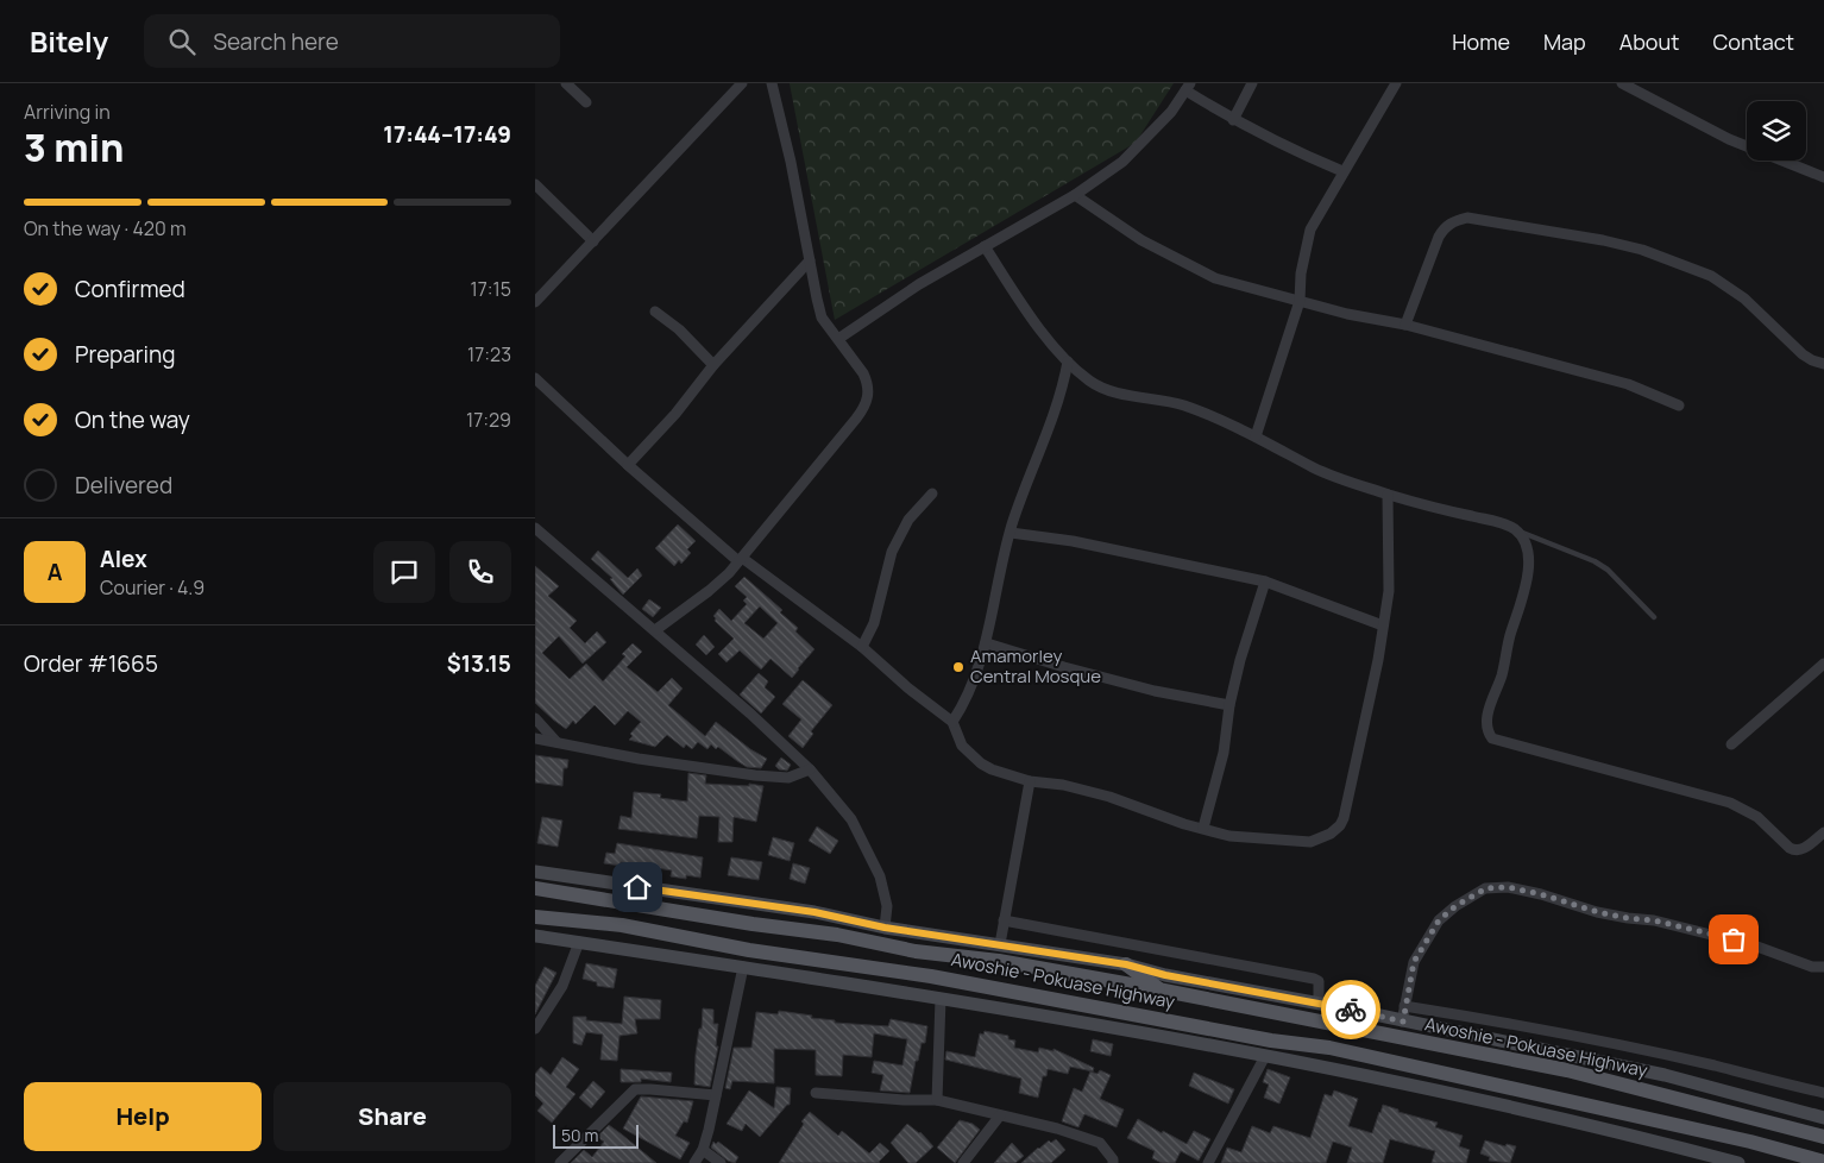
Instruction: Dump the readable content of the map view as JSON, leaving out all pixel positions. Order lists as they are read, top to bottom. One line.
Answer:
{"streets":{"main road":["Awoshie - Pokuase Highway"]},"places":["Amamorley Central Mosque"],"scale_bar":"50 m","page":{"header":"Bitely","search":"Search here","nav":["Home","Map","About","Contact"],"heading":["3 min","Arriving in","17:44–17:49"],"panel":["Alex","Courier · 4.9","Order #1665","$13.15"],"bar":"On the way · 420 m","list":[["Confirmed","17:15"],["Preparing","17:23"],["On the way","17:29"],"Delivered"],"round":"A","buttons":["Help","Share"],"scale":"50 m"}}
